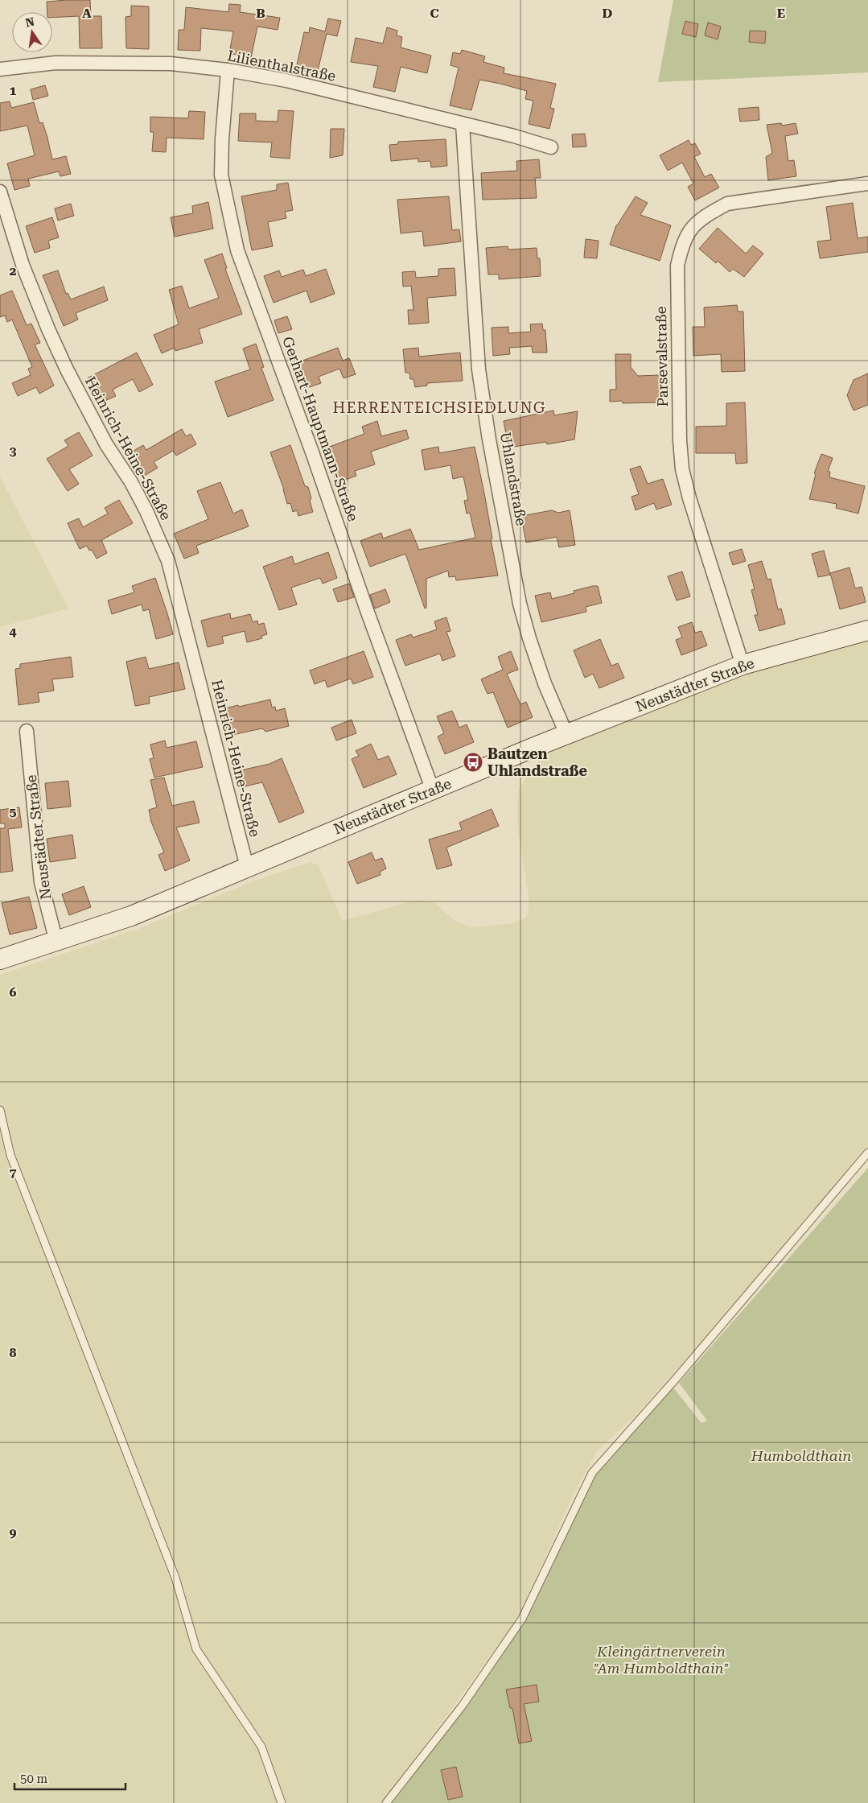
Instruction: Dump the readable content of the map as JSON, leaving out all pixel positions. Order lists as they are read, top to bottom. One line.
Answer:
{"streets":{"street":["Lilienthalstraße","Parsevalstraße","Gerhart-Hauptmann-Straße","Heinrich-Heine-Straße","Uhlandstraße","Neustädter Straße"]},"crossings":[["Lilienthalstraße","Gerhart-Hauptmann-Straße"],["Lilienthalstraße","Uhlandstraße"],["Parsevalstraße","Neustädter Straße"],["Gerhart-Hauptmann-Straße","Neustädter Straße"],["Heinrich-Heine-Straße","Neustädter Straße"],["Uhlandstraße","Neustädter Straße"]],"districts":["HERRENTEICHSIEDLUNG"],"parks":["Humboldthain","Kleingärtnerverein \"Am Humboldthain\""],"places":{"bus stop":["Bautzen Uhlandstraße"]},"scale_bar":"50 m","north":"top","grid":{"columns":["A","B","C","D","E"],"rows":["1","2","3","4","5","6","7","8","9"]}}
